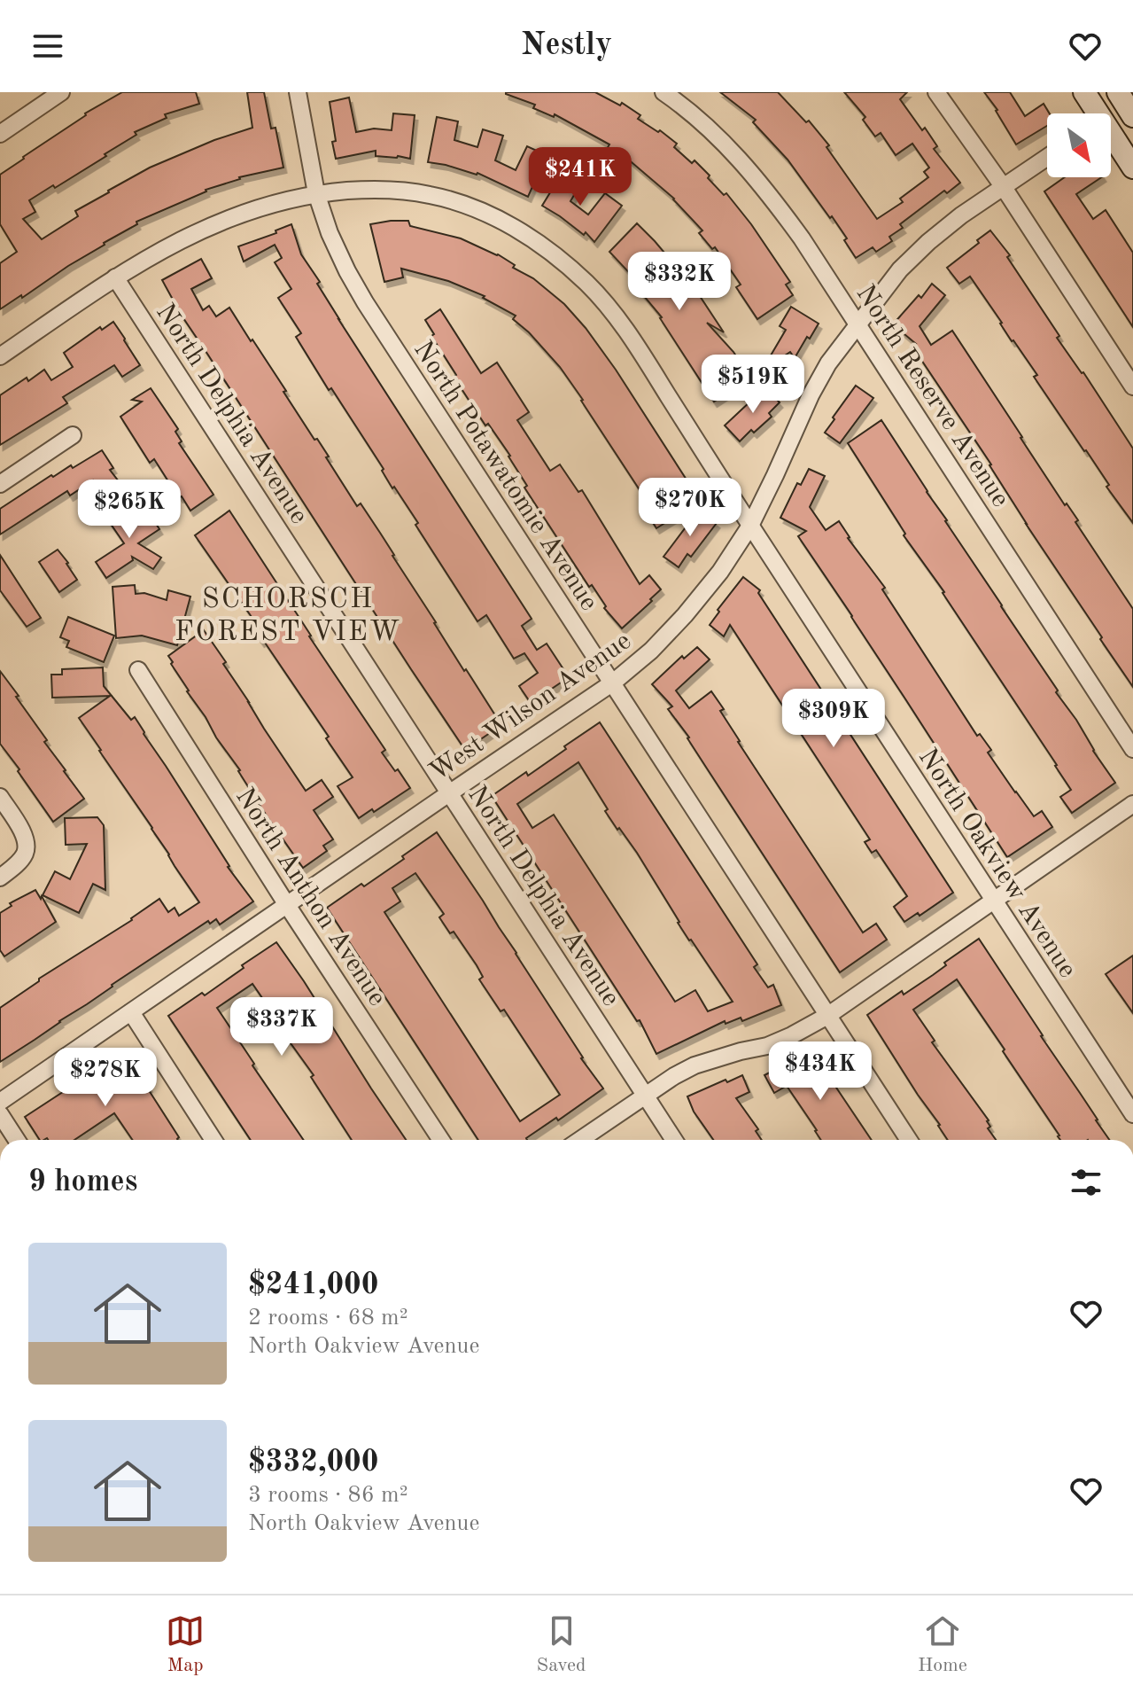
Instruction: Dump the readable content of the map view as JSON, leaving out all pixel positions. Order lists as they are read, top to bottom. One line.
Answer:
{"streets":{"street":["North Reserve Avenue","North Delphia Avenue","North Potawatomie Avenue","West Wilson Avenue","North Oakview Avenue","North Anthon Avenue"]},"crossings":[["North Reserve Avenue","West Wilson Avenue"],["North Delphia Avenue","West Wilson Avenue"],["North Delphia Avenue","North Oakview Avenue"],["North Potawatomie Avenue","West Wilson Avenue"],["North Potawatomie Avenue","North Oakview Avenue"],["West Wilson Avenue","North Oakview Avenue"],["West Wilson Avenue","North Anthon Avenue"]],"districts":["SCHORSCH FOREST VIEW"],"north":"bottom right","page":{"header":"Nestly","price":["$241K","$332K","$519K","$270K","$265K","$309K","$337K","$434K","$278K"],"heading":"9 homes","list":[{"name":"$241,000","note":"2 rooms · 68 m² · North Oakview Avenue"},{"name":"$332,000","note":"3 rooms · 86 m² · North Oakview Avenue"}],"tabs":["Map","Saved","Home"]}}
